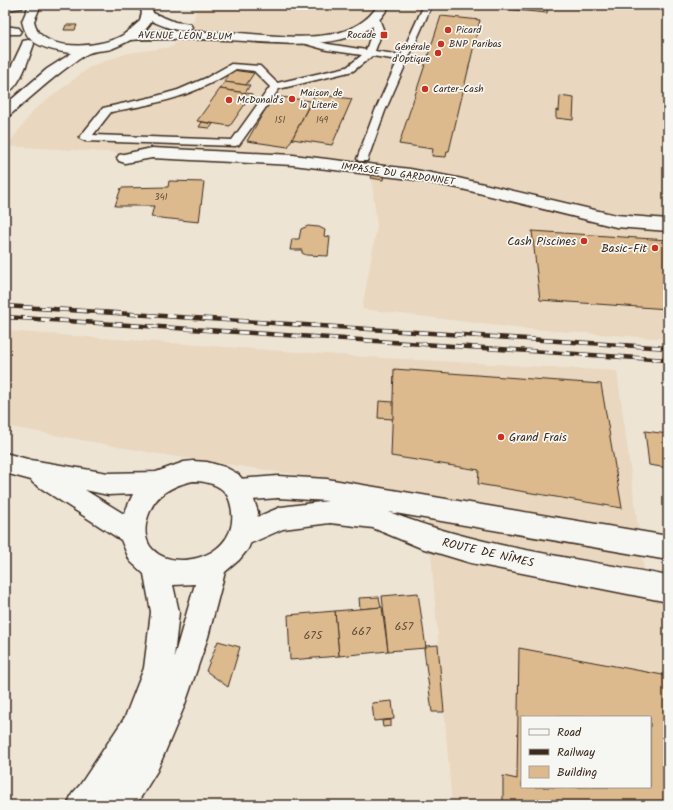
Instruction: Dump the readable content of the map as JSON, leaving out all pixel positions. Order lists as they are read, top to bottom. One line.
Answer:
{"streets":{"main road":["AVENUE LÉON BLUM","IMPASSE DU GARDONNET","ROUTE DE NÎMES"]},"places":{"other":["Picard","BNP Paribas","Générale d'Optique","Carter-Cash","Maison de la Literie","McDonald's","Cash Piscines","Basic-Fit","Grand Frais"],"transit":["Rocade"]},"house_numbers":["151","149","341","657","667","675"],"legend":["Road","Railway","Building"]}
